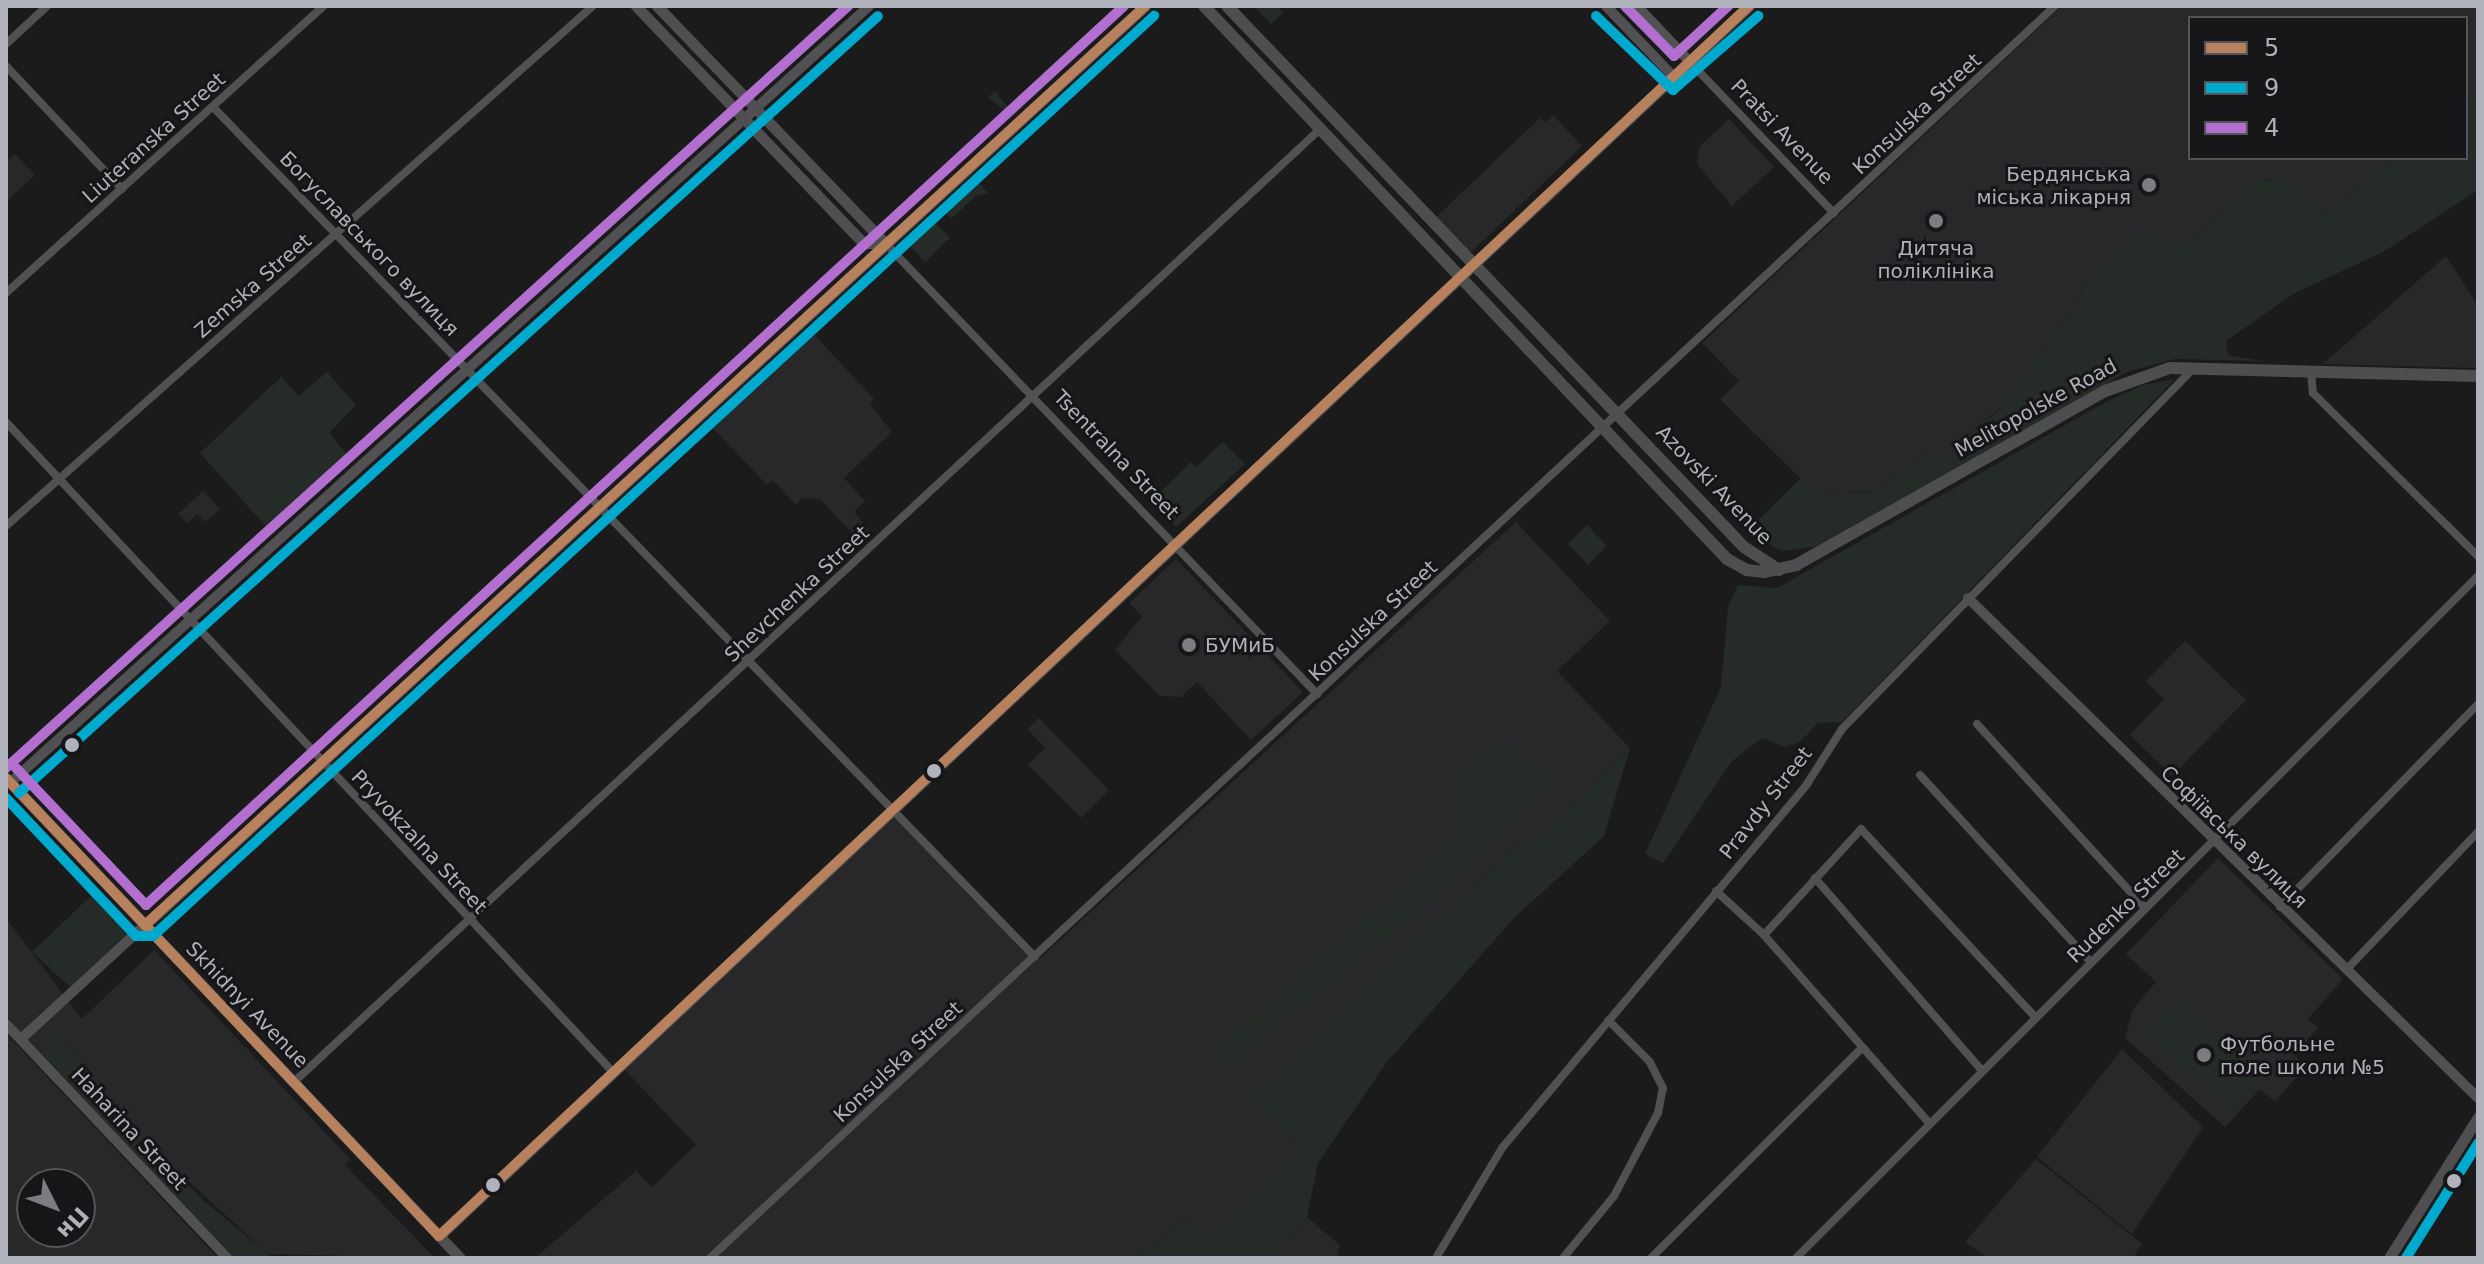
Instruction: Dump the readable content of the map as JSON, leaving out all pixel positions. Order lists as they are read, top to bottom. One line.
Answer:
{"streets":{"main road":["Melitopolske Road","Tsentralna Street","Azovski Avenue","Skhidnyi Avenue"],"street":["Konsulska Street","Pratsi Avenue","Liuteranska Street","Богуславського вулиця","Zemska Street","Shevchenka Street","Pravdy Street","Софіївська вулиця","Pryvokzalna Street","Rudenko Street","Haharina Street"]},"crossings":[["Konsulska Street","Pratsi Avenue"],["Konsulska Street","Богуславського вулиця"],["Konsulska Street","Tsentralna Street"],["Konsulska Street","Azovski Avenue"],["Liuteranska Street","Богуславського вулиця"],["Богуславського вулиця","Zemska Street"],["Богуславського вулиця","Shevchenka Street"],["Zemska Street","Pryvokzalna Street"],["Melitopolske Road","Azovski Avenue"],["Melitopolske Road","Pravdy Street"],["Tsentralna Street","Shevchenka Street"],["Azovski Avenue","Shevchenka Street"],["Shevchenka Street","Pryvokzalna Street"],["Shevchenka Street","Skhidnyi Avenue"],["Pravdy Street","Софіївська вулиця"],["Софіївська вулиця","Rudenko Street"]],"places":["Бердянська міська лікарня","Дитяча поліклініка","БУМиБ","Футбольне поле школи №5"],"lines":["transit line 5","transit line 4","transit line 9"],"legend":["5","9","4"],"north":"bottom right"}
